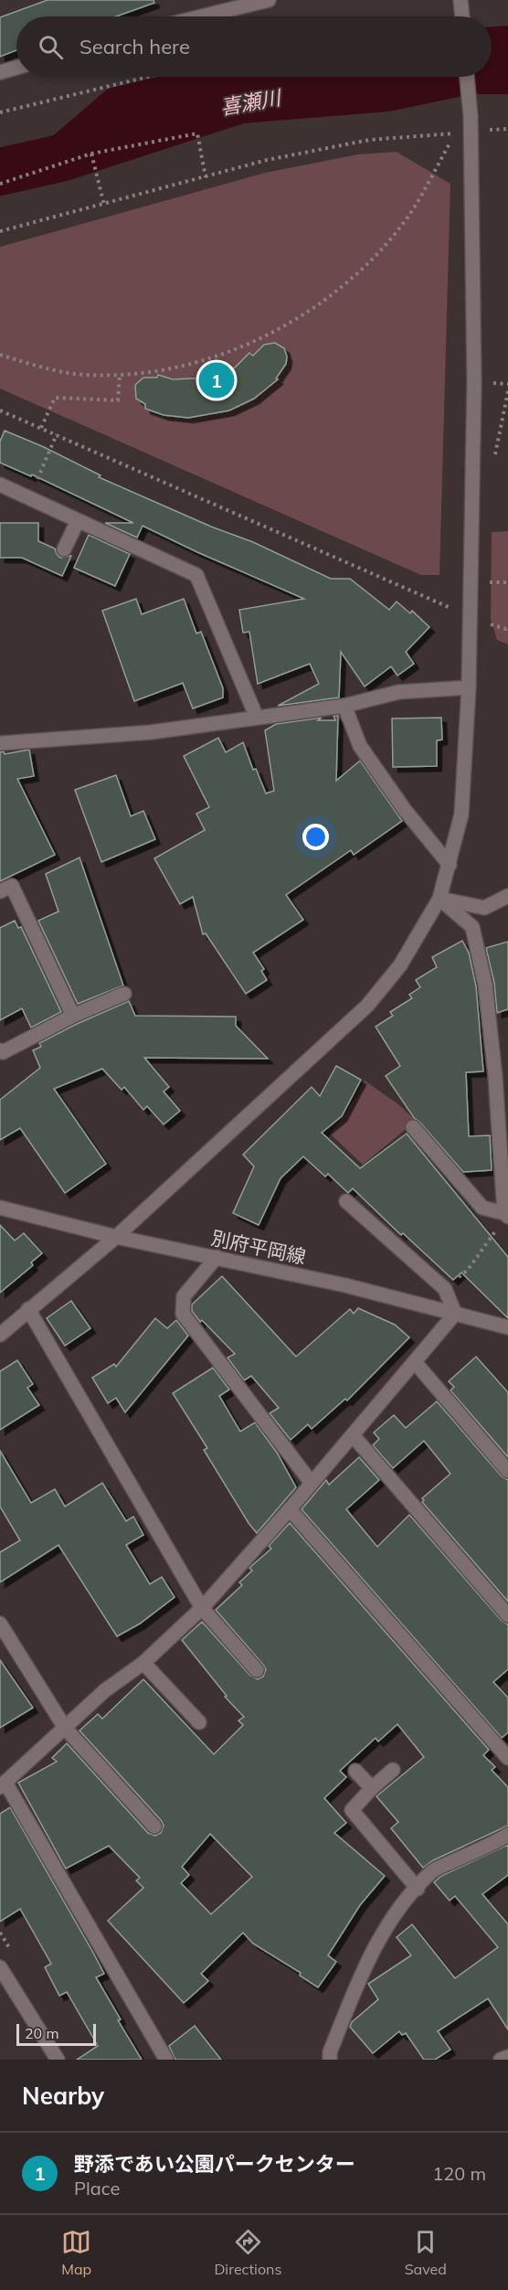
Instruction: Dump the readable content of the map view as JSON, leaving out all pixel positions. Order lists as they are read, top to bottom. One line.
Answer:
{"streets":{"street":["別府平岡線"]},"water":["喜瀬川"],"scale_bar":"20 m","page":{"search":"Search here","pins":"1","scale":"20 m","heading":"Nearby","list":[{"mark":"1","name":"野添であい公園パークセンター","note":"Place","value":"120 m"}],"nav":["Map","Directions","Saved"]}}
